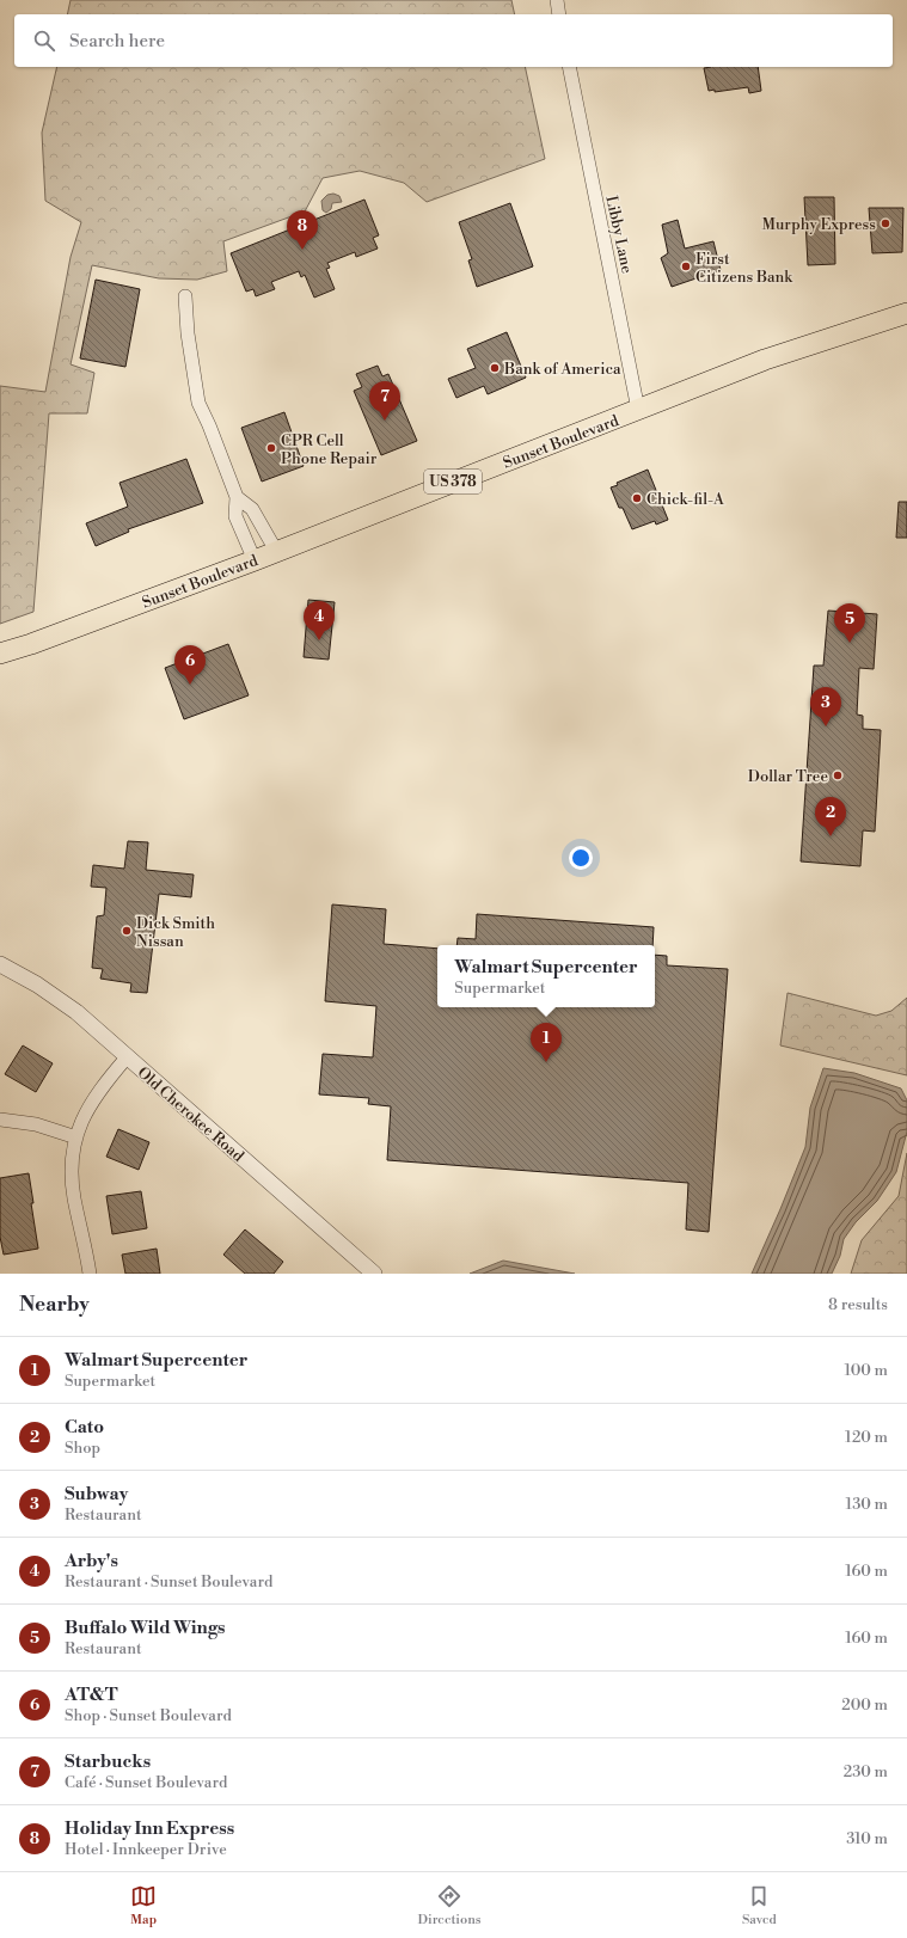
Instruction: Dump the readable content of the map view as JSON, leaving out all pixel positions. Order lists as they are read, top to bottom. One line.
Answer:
{"streets":{"main road":["Sunset Boulevard","US 378"],"street":["Libby Lane","Old Cherokee Road"]},"crossings":[["Libby Lane","Sunset Boulevard"]],"places":["Murphy Express","First Citizens Bank","Bank of America","CPR Cell Phone Repair","Chick-fil-A","Dollar Tree","Dick Smith Nissan"],"page":{"search":"Search here","pins":["8","7","4","5","6","3","2","1"],"popup":["Walmart Supercenter","Supermarket"],"heading":["Nearby","8 results"],"list":[{"mark":"1","name":"Walmart Supercenter","note":"Supermarket","value":"100 m"},{"mark":"2","name":"Cato","note":"Shop","value":"120 m"},{"mark":"3","name":"Subway","note":"Restaurant","value":"130 m"},{"mark":"4","name":"Arby's","note":"Restaurant · Sunset Boulevard","value":"160 m"},{"mark":"5","name":"Buffalo Wild Wings","note":"Restaurant","value":"160 m"},{"mark":"6","name":"AT&T","note":"Shop · Sunset Boulevard","value":"200 m"},{"mark":"7","name":"Starbucks","note":"Café · Sunset Boulevard","value":"230 m"},{"mark":"8","name":"Holiday Inn Express","note":"Hotel · Innkeeper Drive","value":"310 m"}],"nav":["Map","Directions","Saved"]}}
